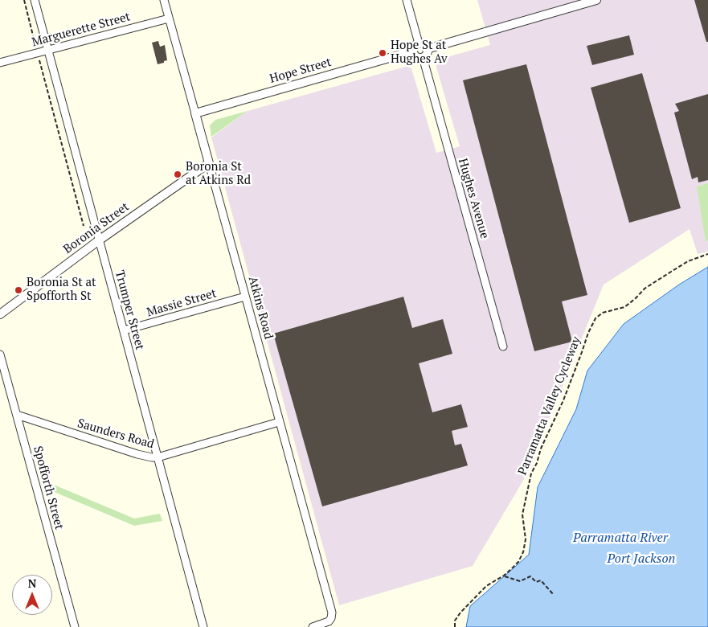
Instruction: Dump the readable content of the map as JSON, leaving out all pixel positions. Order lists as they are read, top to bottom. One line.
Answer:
{"streets":{"street":["Marguerette Street","Hope Street","Hughes Avenue","Boronia Street","Massie Street","Atkins Road","Trumper Street","Saunders Road","Spofforth Street"],"path":["Parramatta Valley Cycleway"]},"crossings":[["Marguerette Street","Atkins Road"],["Marguerette Street","Trumper Street"],["Hope Street","Hughes Avenue"],["Hope Street","Atkins Road"],["Boronia Street","Atkins Road"],["Boronia Street","Trumper Street"],["Massie Street","Atkins Road"],["Massie Street","Trumper Street"],["Atkins Road","Saunders Road"],["Trumper Street","Saunders Road"],["Saunders Road","Spofforth Street"]],"water":["Parramatta River","Port Jackson"],"places":["Hope St at Hughes Av","Boronia St at Atkins Rd","Boronia St at Spofforth St"],"north":"top"}
